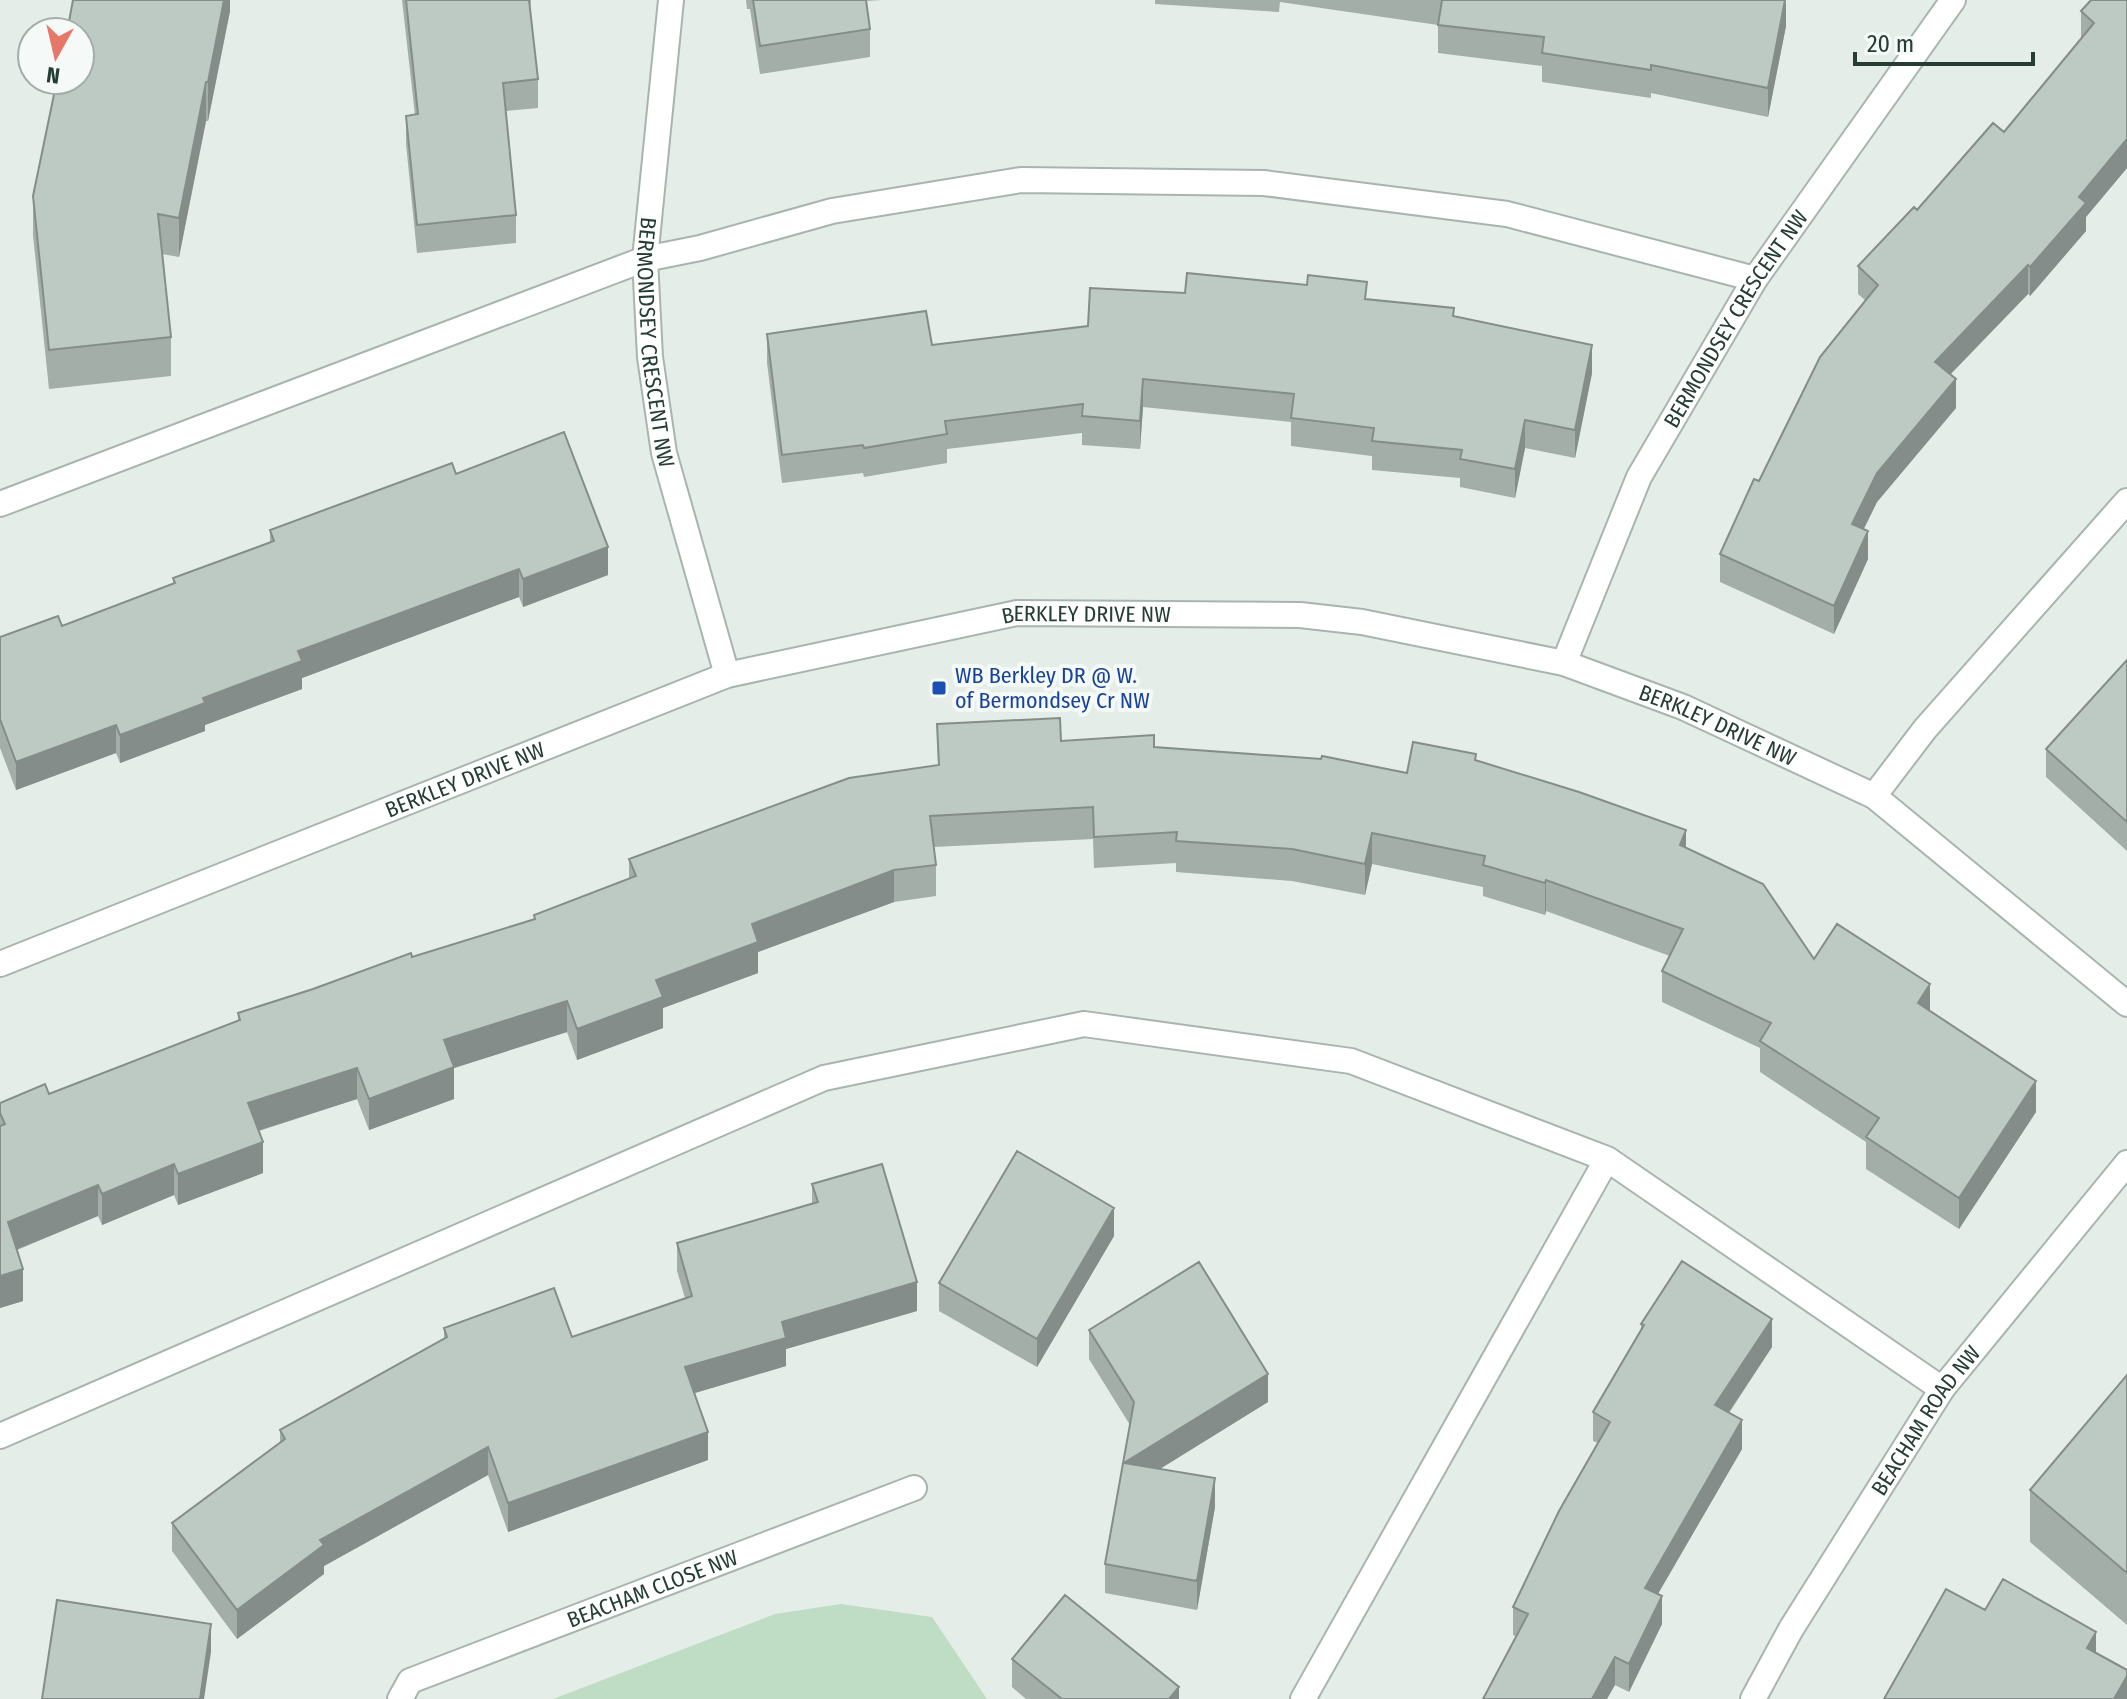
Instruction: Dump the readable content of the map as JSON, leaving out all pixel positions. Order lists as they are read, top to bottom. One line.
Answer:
{"streets":{"street":["BERMONDSEY CRESCENT NW","BERKLEY DRIVE NW","BEACHAM ROAD NW","BEACHAM CLOSE NW"]},"crossings":[["BERMONDSEY CRESCENT NW","BERKLEY DRIVE NW"]],"places":{"transit":["WB Berkley DR @ W. of Bermondsey Cr NW"]},"scale_bar":"20 m","north":"bottom"}
